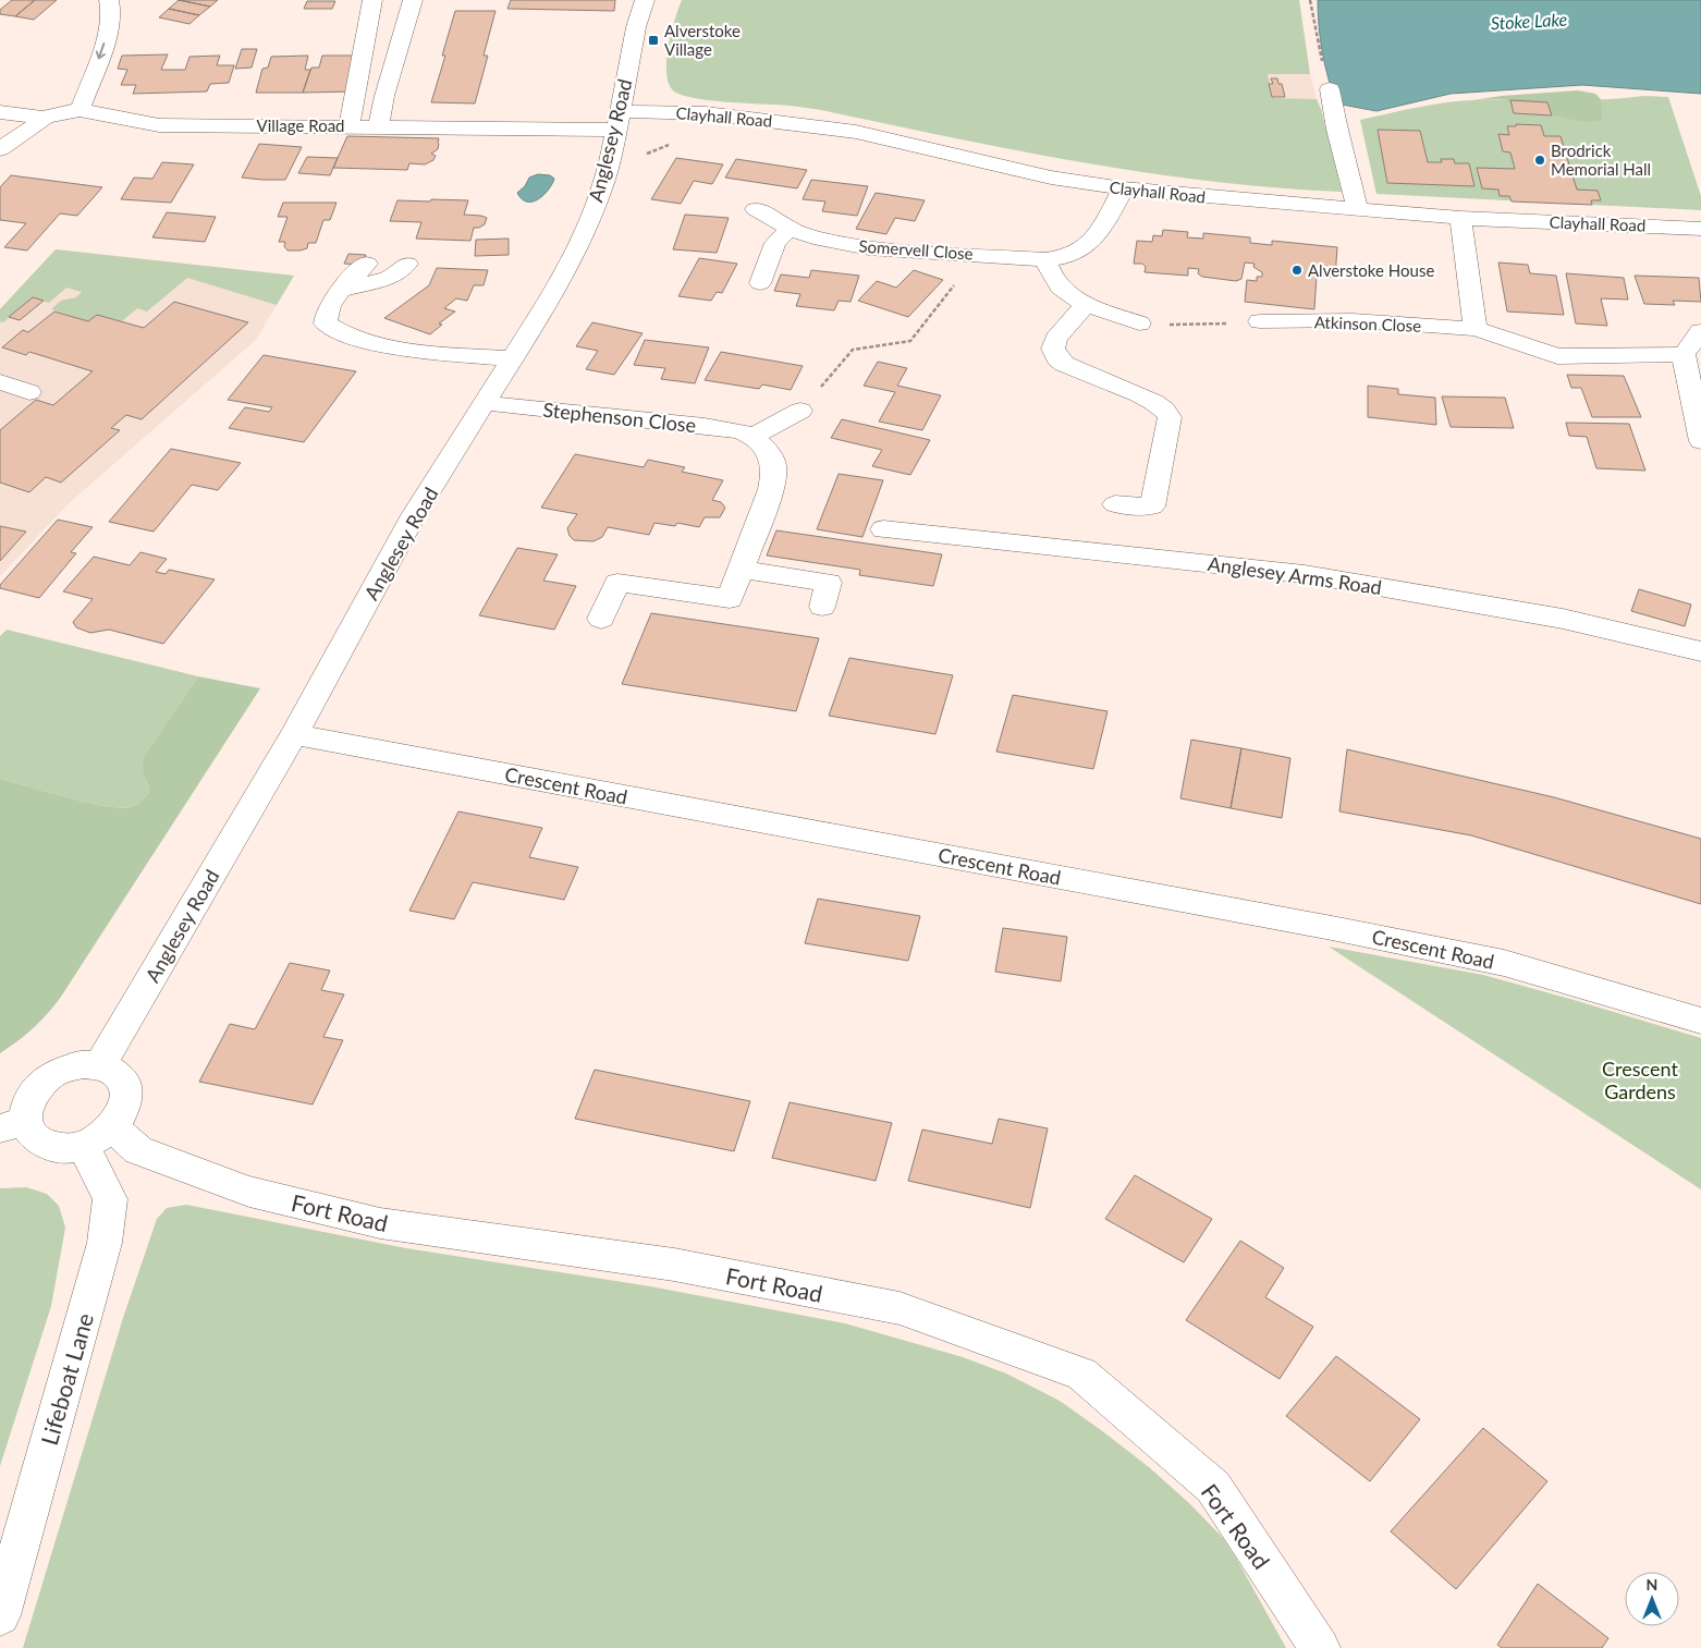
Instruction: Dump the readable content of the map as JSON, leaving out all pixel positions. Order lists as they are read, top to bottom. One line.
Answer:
{"streets":{"street":["Clayhall Road","Village Road","Anglesey Road","Somervell Close","Atkinson Close","Stephenson Close","Anglesey Arms Road","Crescent Road","Fort Road","Lifeboat Lane"]},"crossings":[["Clayhall Road","Village Road"],["Clayhall Road","Anglesey Road"],["Clayhall Road","Somervell Close"],["Village Road","Anglesey Road"],["Anglesey Road","Stephenson Close"],["Anglesey Road","Crescent Road"],["Anglesey Road","Fort Road"],["Anglesey Road","Lifeboat Lane"],["Fort Road","Lifeboat Lane"]],"water":["Stoke Lake"],"parks":["Crescent Gardens"],"places":{"transit":["Alverstoke Village"],"other":["Brodrick Memorial Hall","Alverstoke House"]},"north":"top"}
